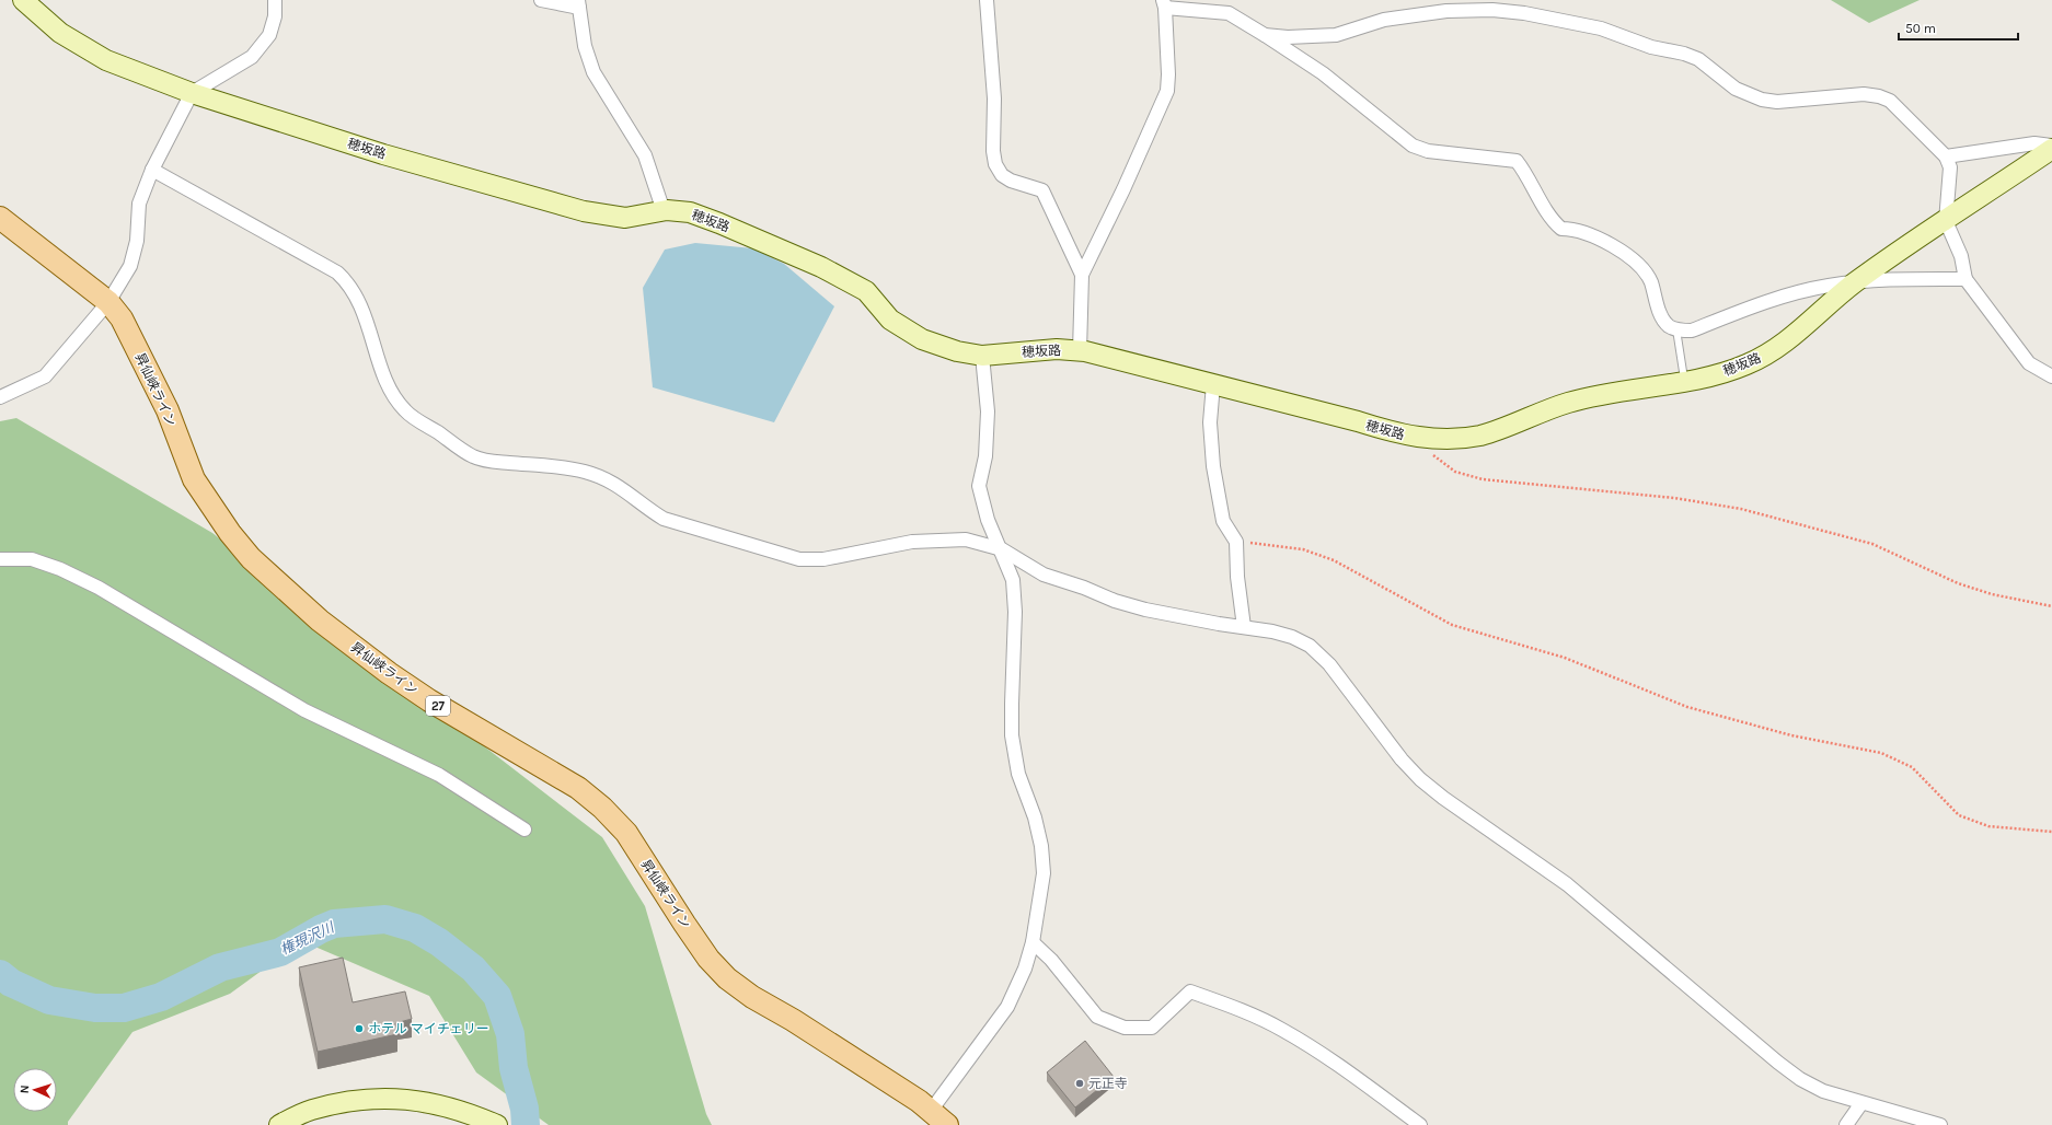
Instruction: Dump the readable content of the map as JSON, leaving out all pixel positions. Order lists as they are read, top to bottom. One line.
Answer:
{"streets":{"main road":["穂坂路","昇仙峡ライン","27"]},"water":["権現沢川"],"places":["ホテル マイチェリー","元正寺"],"scale_bar":"50 m","north":"left"}
